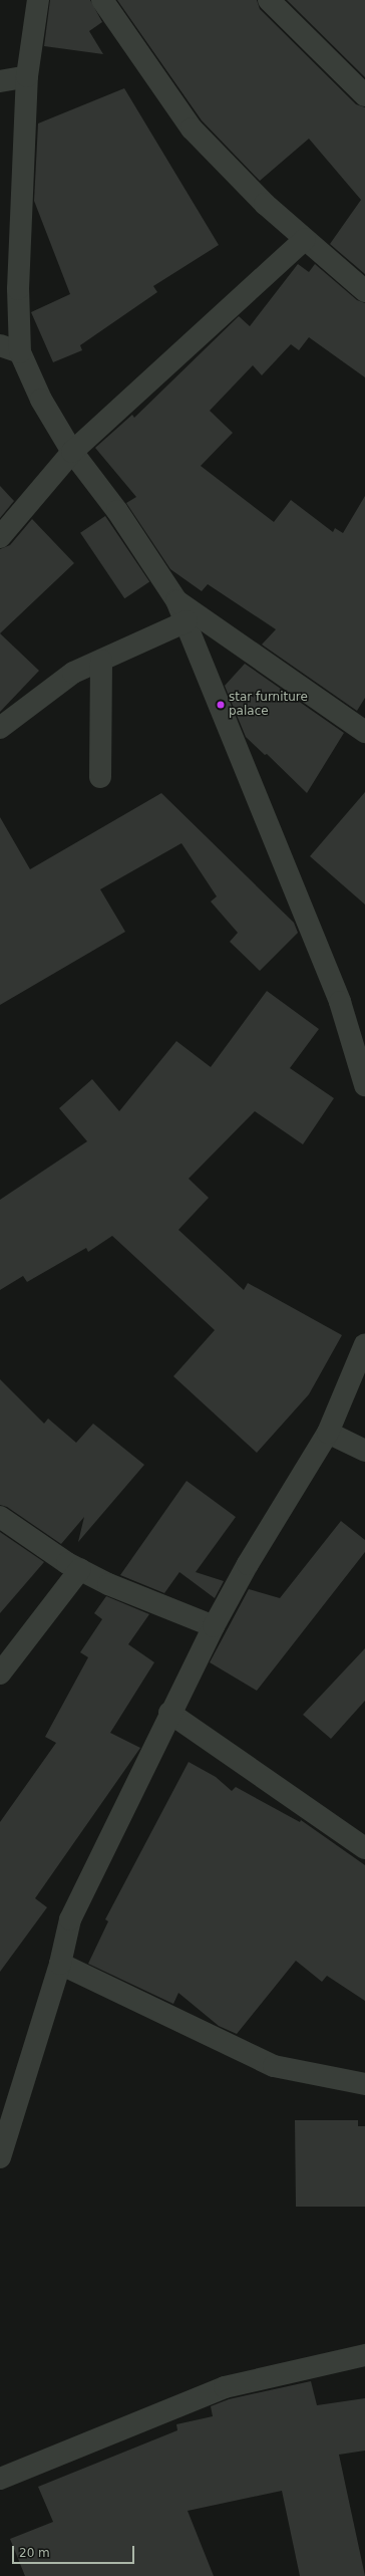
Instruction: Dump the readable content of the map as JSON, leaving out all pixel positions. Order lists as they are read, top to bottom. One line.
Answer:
{"places":["star furniture palace"],"scale_bar":"20 m"}
